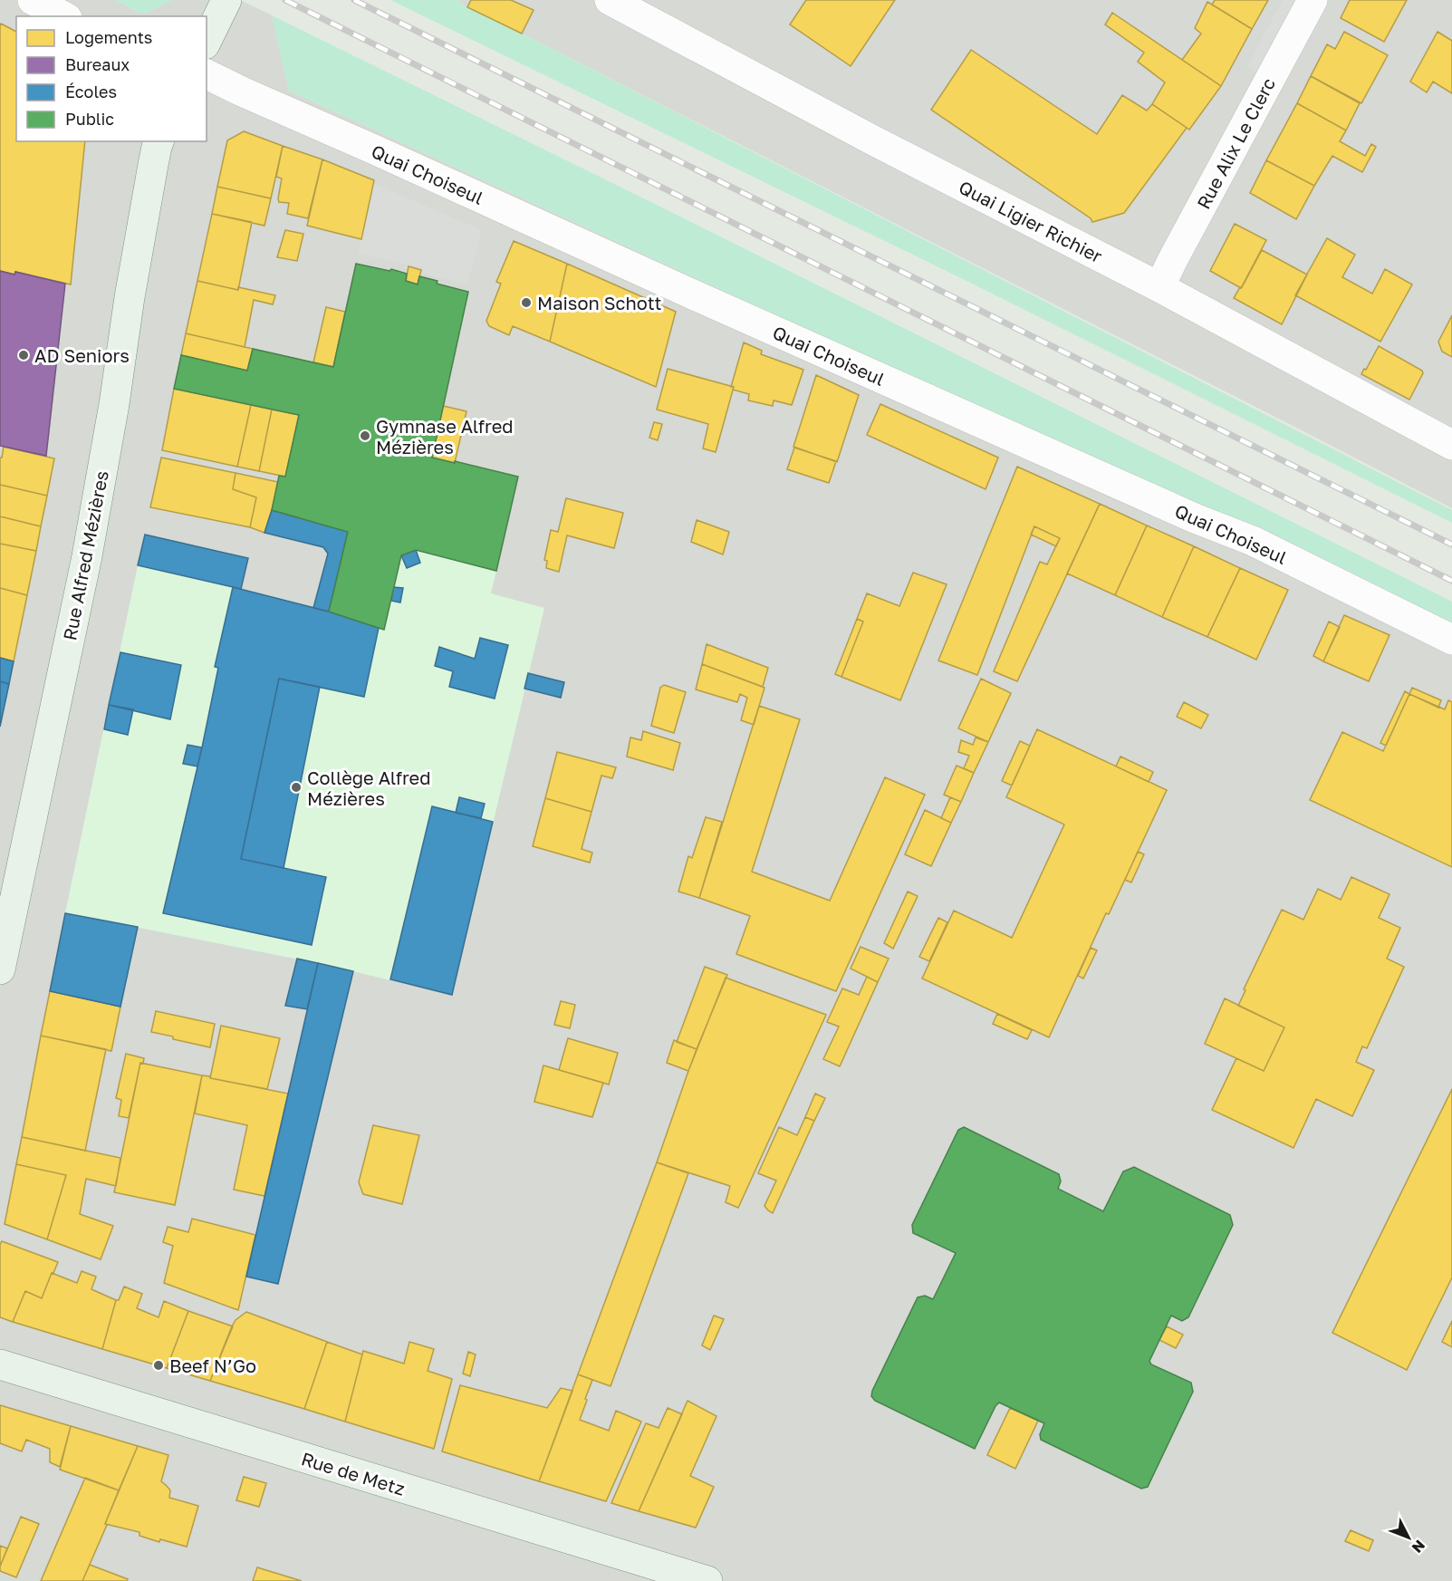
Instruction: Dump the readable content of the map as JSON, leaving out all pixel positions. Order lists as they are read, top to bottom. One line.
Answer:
{"streets":{"main road":["Rue Alfred Mézières","Rue de Metz"],"street":["Rue Alix Le Clerc","Quai Choiseul","Quai Ligier Richier"]},"crossings":[["Rue Alix Le Clerc","Quai Ligier Richier"]],"places":["Maison Schott","AD Seniors","Gymnase Alfred Mézières","Collège Alfred Mézières","Beef N’Go"],"legend":["Logements","Bureaux","Écoles","Public"],"north":"bottom right"}
